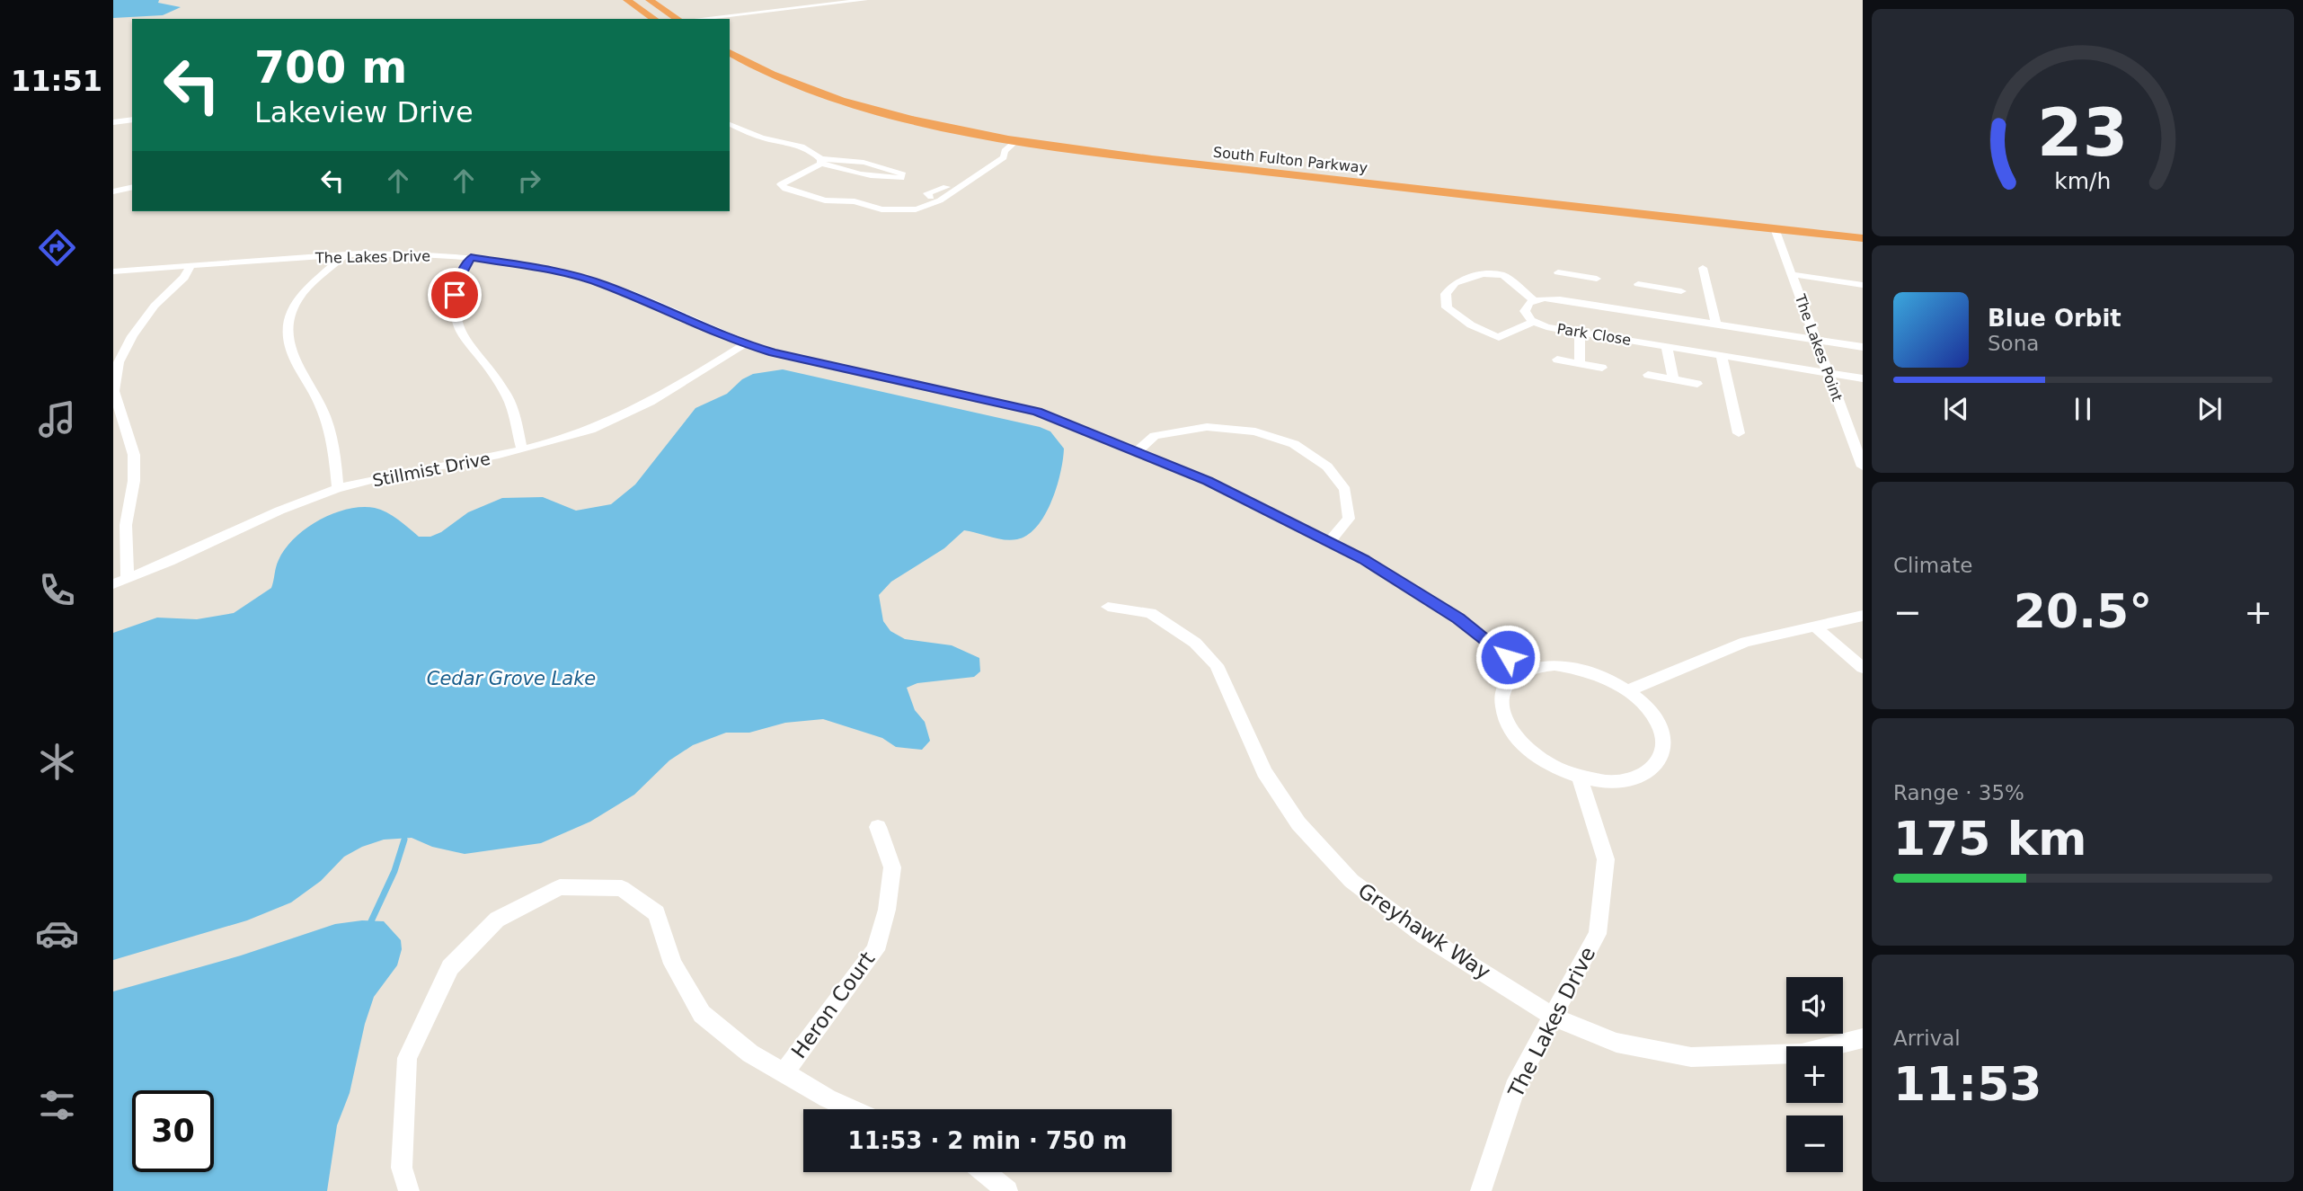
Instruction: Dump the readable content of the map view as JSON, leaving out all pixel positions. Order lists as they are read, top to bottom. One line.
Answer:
{"streets":{"highway":["South Fulton Parkway"],"street":["The Lakes Drive","Park Close","The Lakes Point","Stillmist Drive","Greyhawk Way","Heron Court"]},"crossings":[["South Fulton Parkway","The Lakes Point"],["The Lakes Drive","Stillmist Drive"],["The Lakes Drive","Greyhawk Way"],["Park Close","The Lakes Point"]],"water":["Cedar Grove Lake"],"page":{"tabs":"11:51","turn":["700 m","Lakeview Drive"],"song":["Blue Orbit","Sona"],"tile":["Climate",["Range · 35%","175 km"],["Arrival","11:53"]],"heat":["−","20.5°","+"],"map_buttons":["+","−"],"limit":"30","trip":"11:53 · 2 min · 750 m","gauge":["23","km/h"]}}
